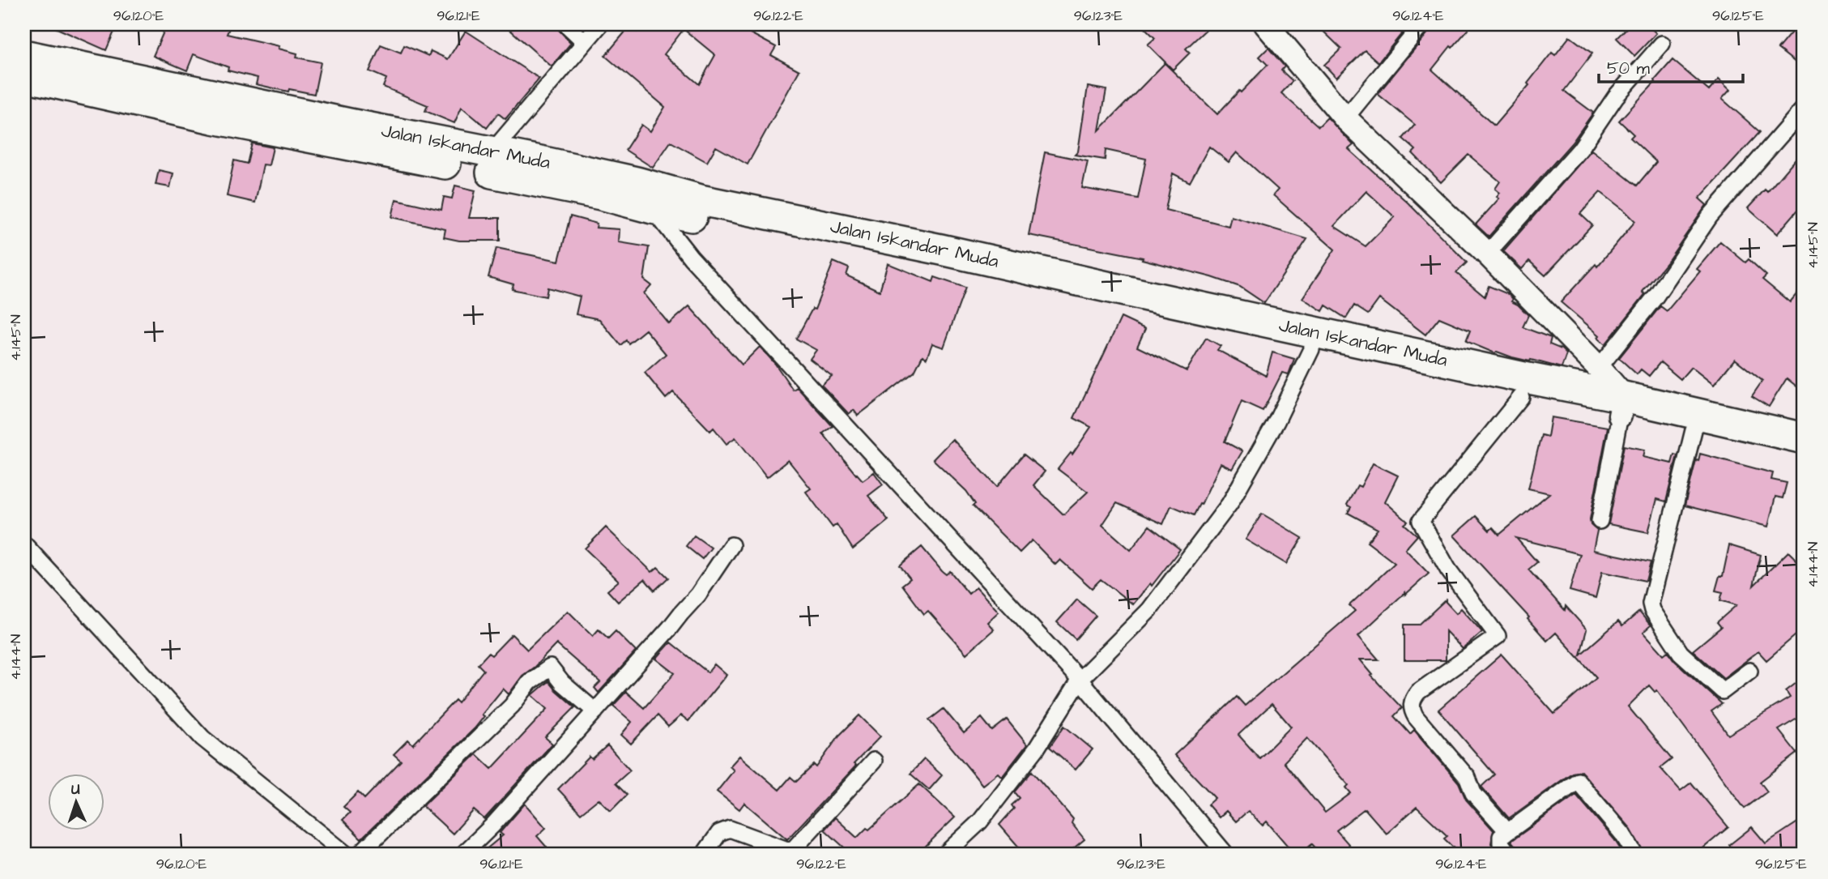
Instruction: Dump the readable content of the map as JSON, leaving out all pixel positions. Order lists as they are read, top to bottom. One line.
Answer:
{"streets":{"highway":["Jalan Iskandar Muda"]},"scale_bar":"50 m","north":"top","coordinates":["96.120°E","96.121°E","96.122°E","96.123°E","96.124°E","96.125°E","4.145°N","4.144°N"]}
